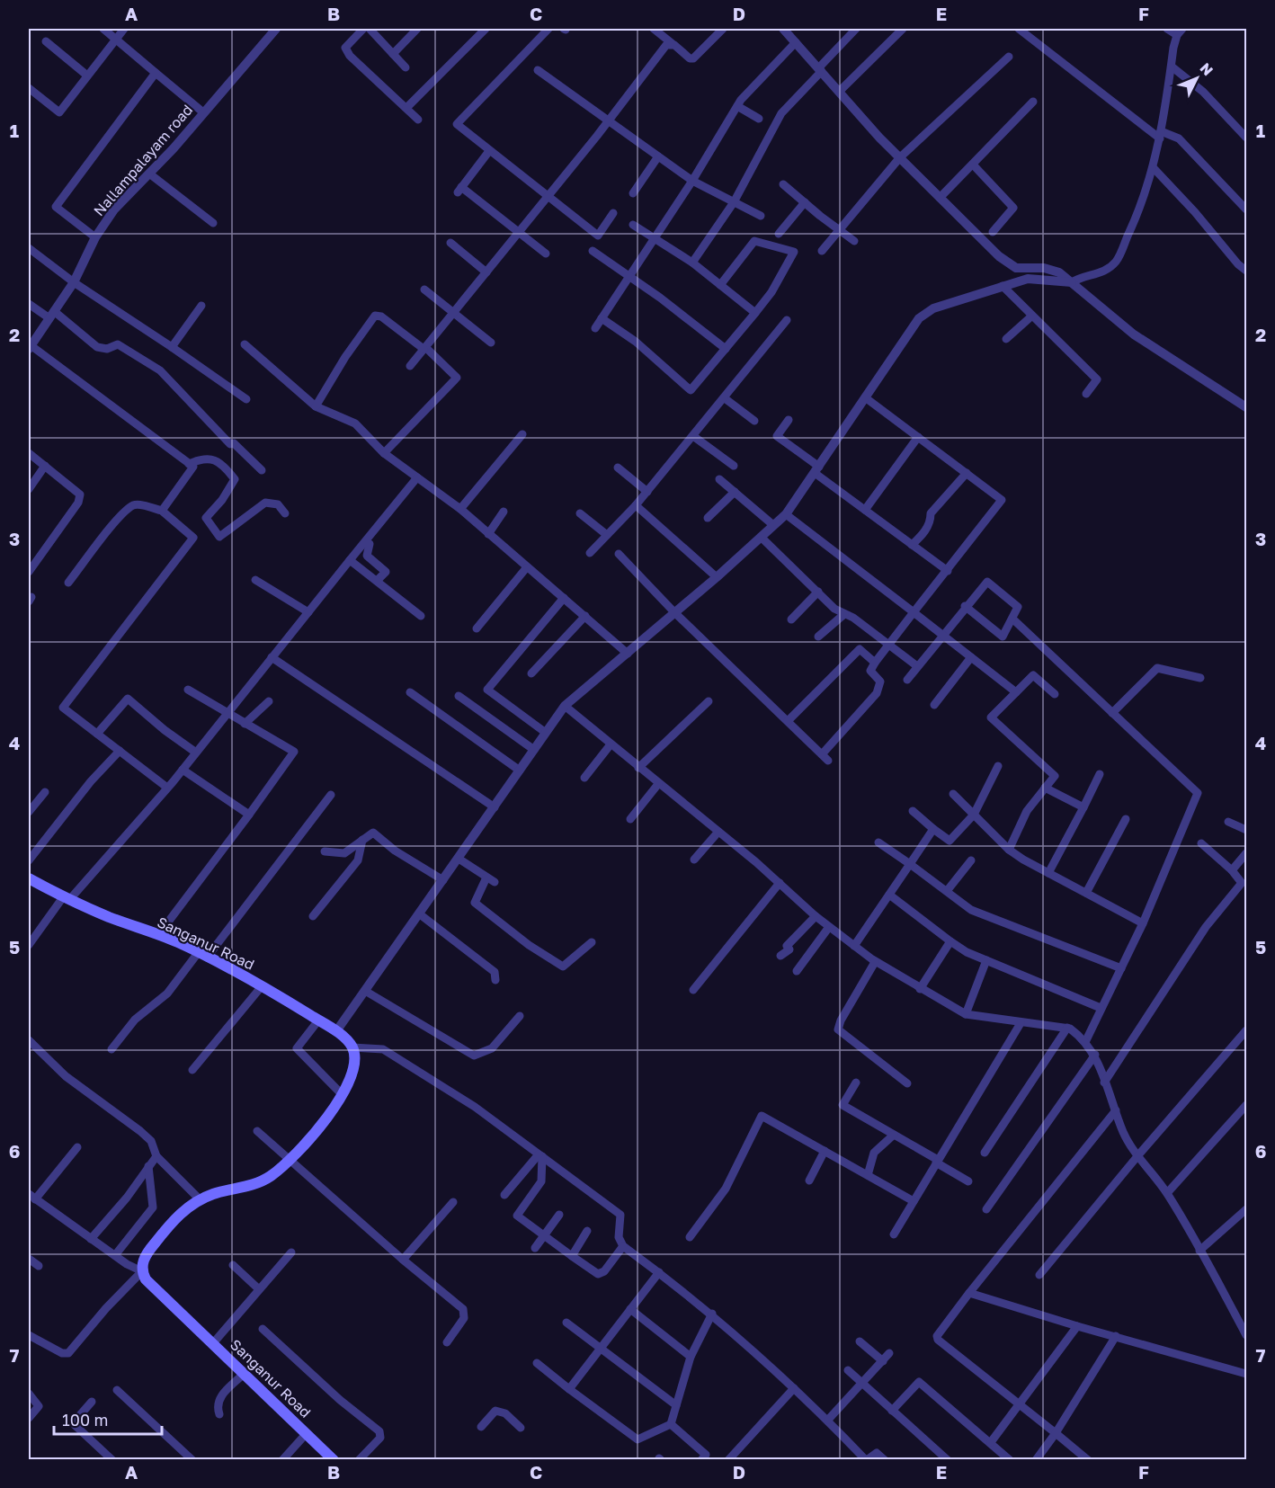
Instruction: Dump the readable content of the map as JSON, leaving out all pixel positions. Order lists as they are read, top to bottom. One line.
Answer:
{"streets":{"main road":["Sanganur Road"],"street":["Nallampalayam road"]},"scale_bar":"100 m","north":"top right","grid":{"columns":["A","B","C","D","E","F"],"rows":["1","2","3","4","5","6","7"]}}
